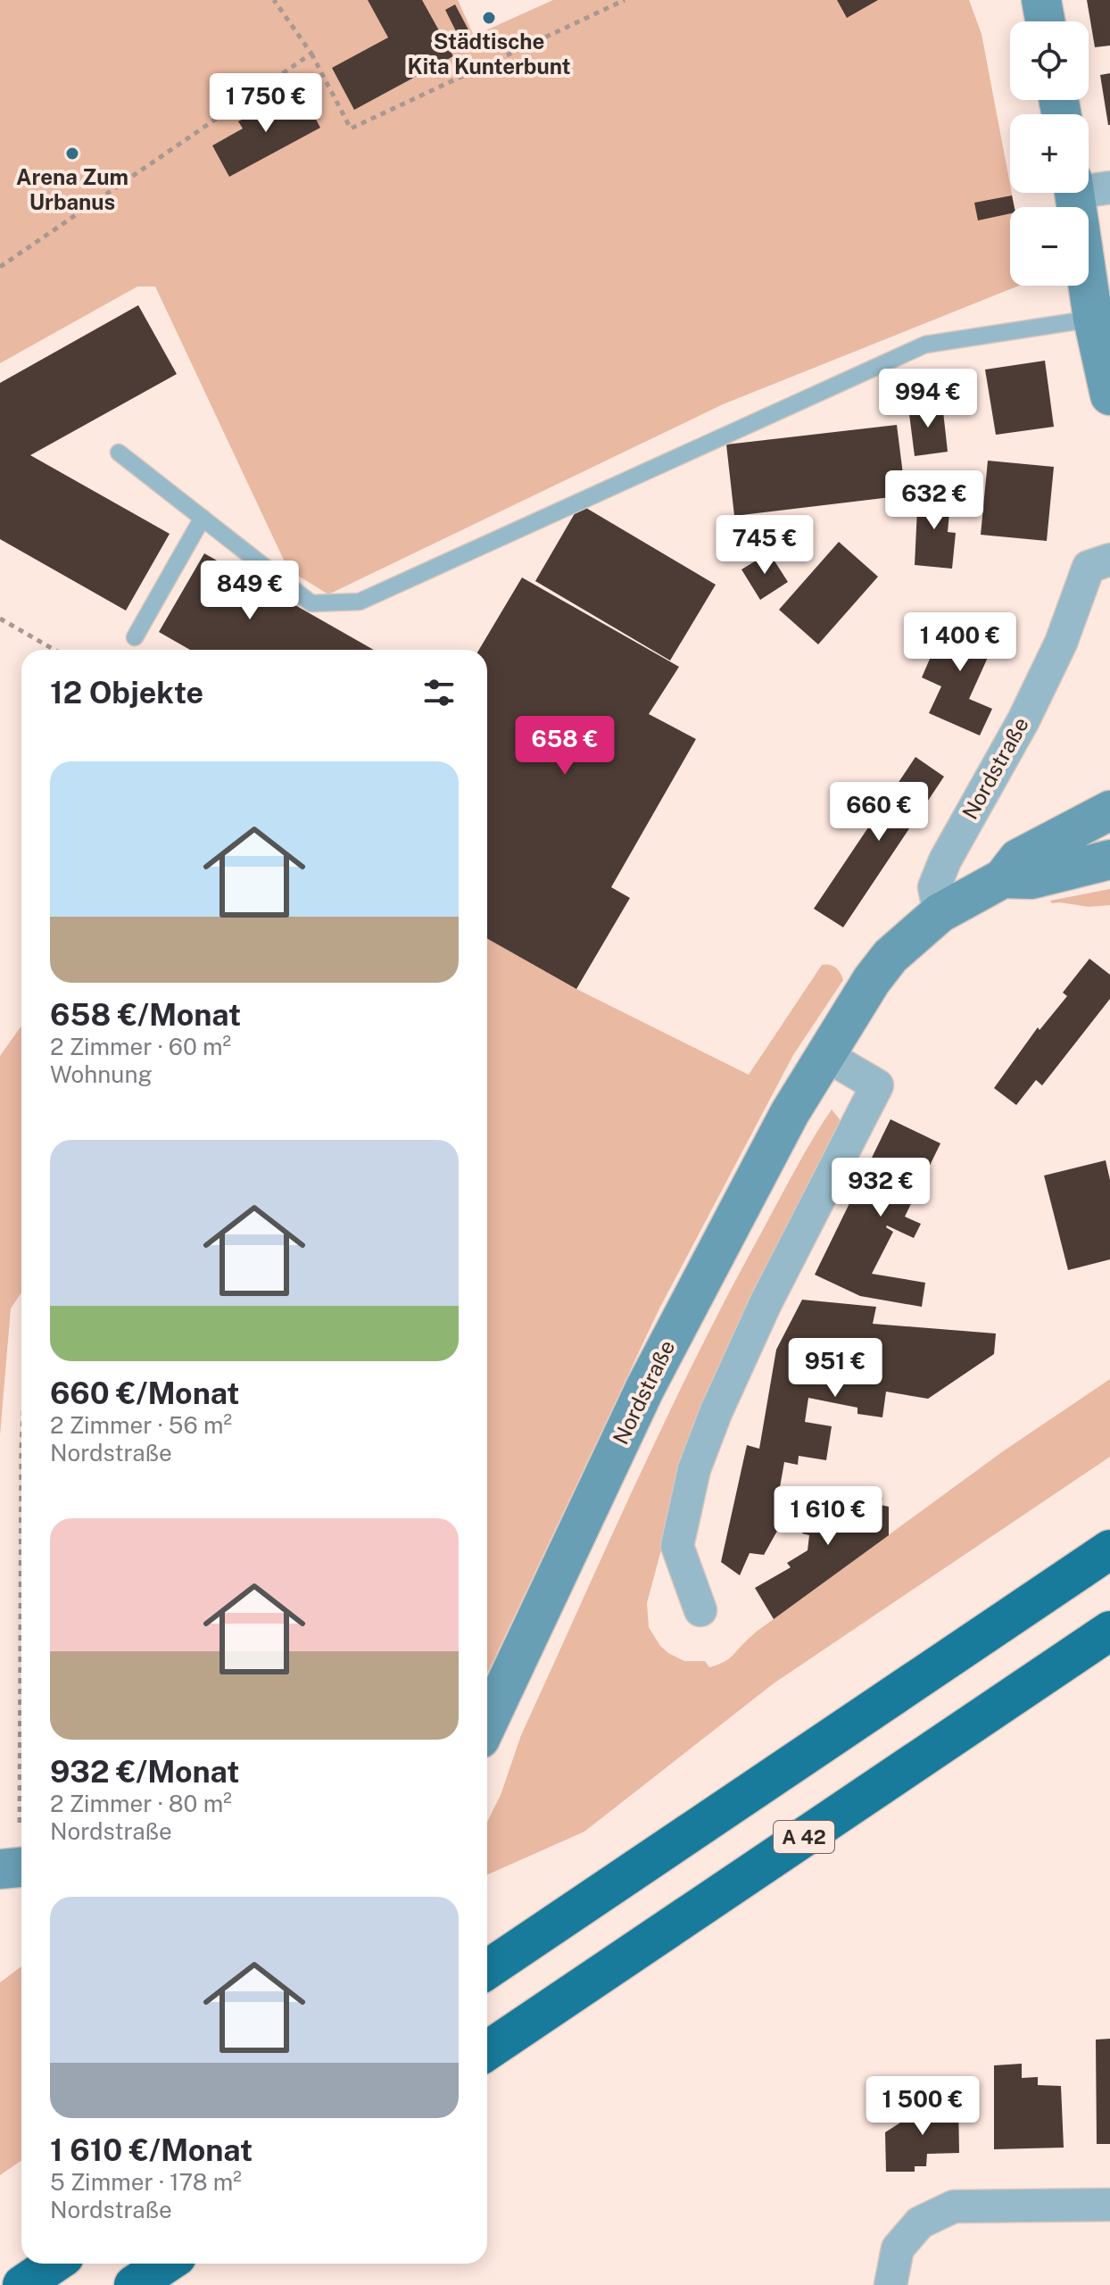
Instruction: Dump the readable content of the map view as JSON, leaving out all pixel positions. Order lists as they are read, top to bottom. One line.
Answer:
{"streets":{"highway":["A 42"],"street":["Nordstraße"]},"places":["Städtische Kita Kunterbunt","Arena Zum Urbanus"],"page":{"map_buttons":["+","−"],"price":["1 750 €","994 €","632 €","745 €","849 €","1 400 €","658 €","660 €","932 €","951 €","1 610 €","1 500 €"],"heading":"12 Objekte","list":[{"name":"658 €/Monat","note":"2 Zimmer · 60 m² · Wohnung"},{"name":"660 €/Monat","note":"2 Zimmer · 56 m² · Nordstraße"},{"name":"932 €/Monat","note":"2 Zimmer · 80 m² · Nordstraße"},{"name":"1 610 €/Monat","note":"5 Zimmer · 178 m² · Nordstraße"}]}}
